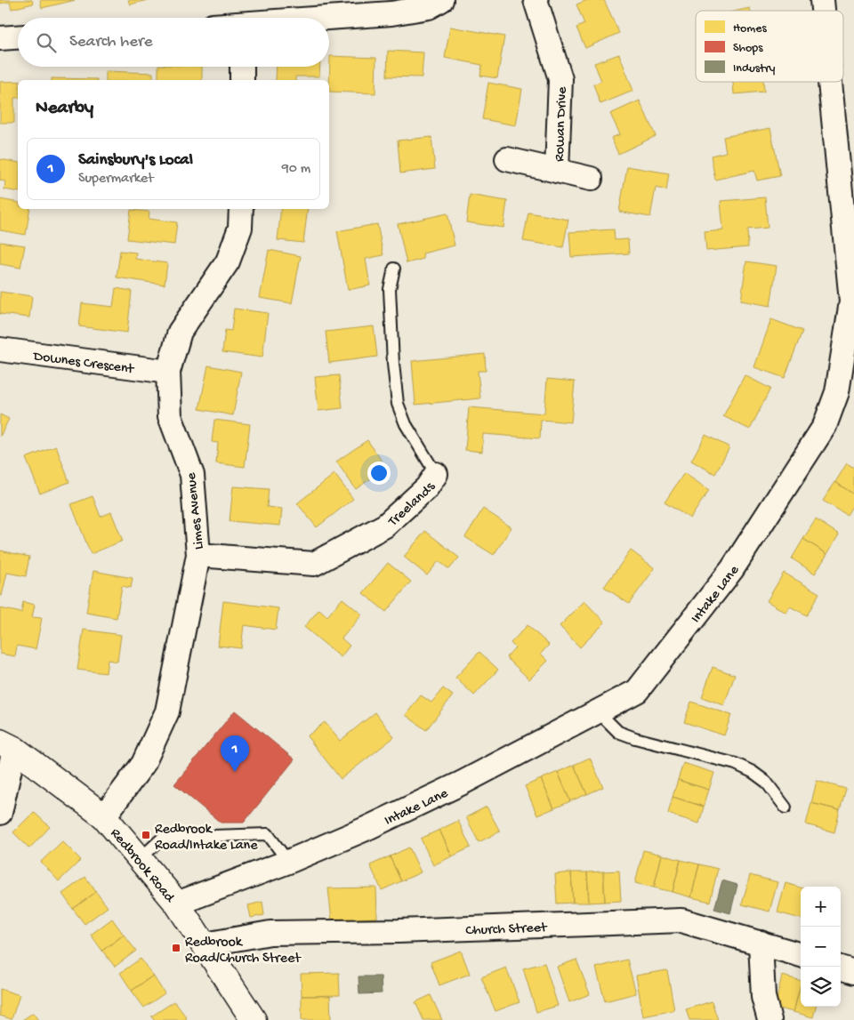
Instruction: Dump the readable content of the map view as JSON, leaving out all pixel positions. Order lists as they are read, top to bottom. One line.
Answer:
{"streets":{"street":["Rowan Drive","Downes Crescent","Treelands","Limes Avenue","Intake Lane","Redbrook Road","Church Street"]},"crossings":[["Downes Crescent","Limes Avenue"],["Treelands","Limes Avenue"],["Limes Avenue","Redbrook Road"],["Intake Lane","Redbrook Road"],["Redbrook Road","Church Street"]],"places":{"transit":["Redbrook Road/Intake Lane","Redbrook Road/Church Street"]},"legend":["Homes","Shops","Industry"],"page":{"search":"Search here","heading":"Nearby","list":[{"mark":"1","name":"Sainsbury's Local","note":"Supermarket","value":"90 m"}],"pins":"1","map_buttons":["+","−"]}}
